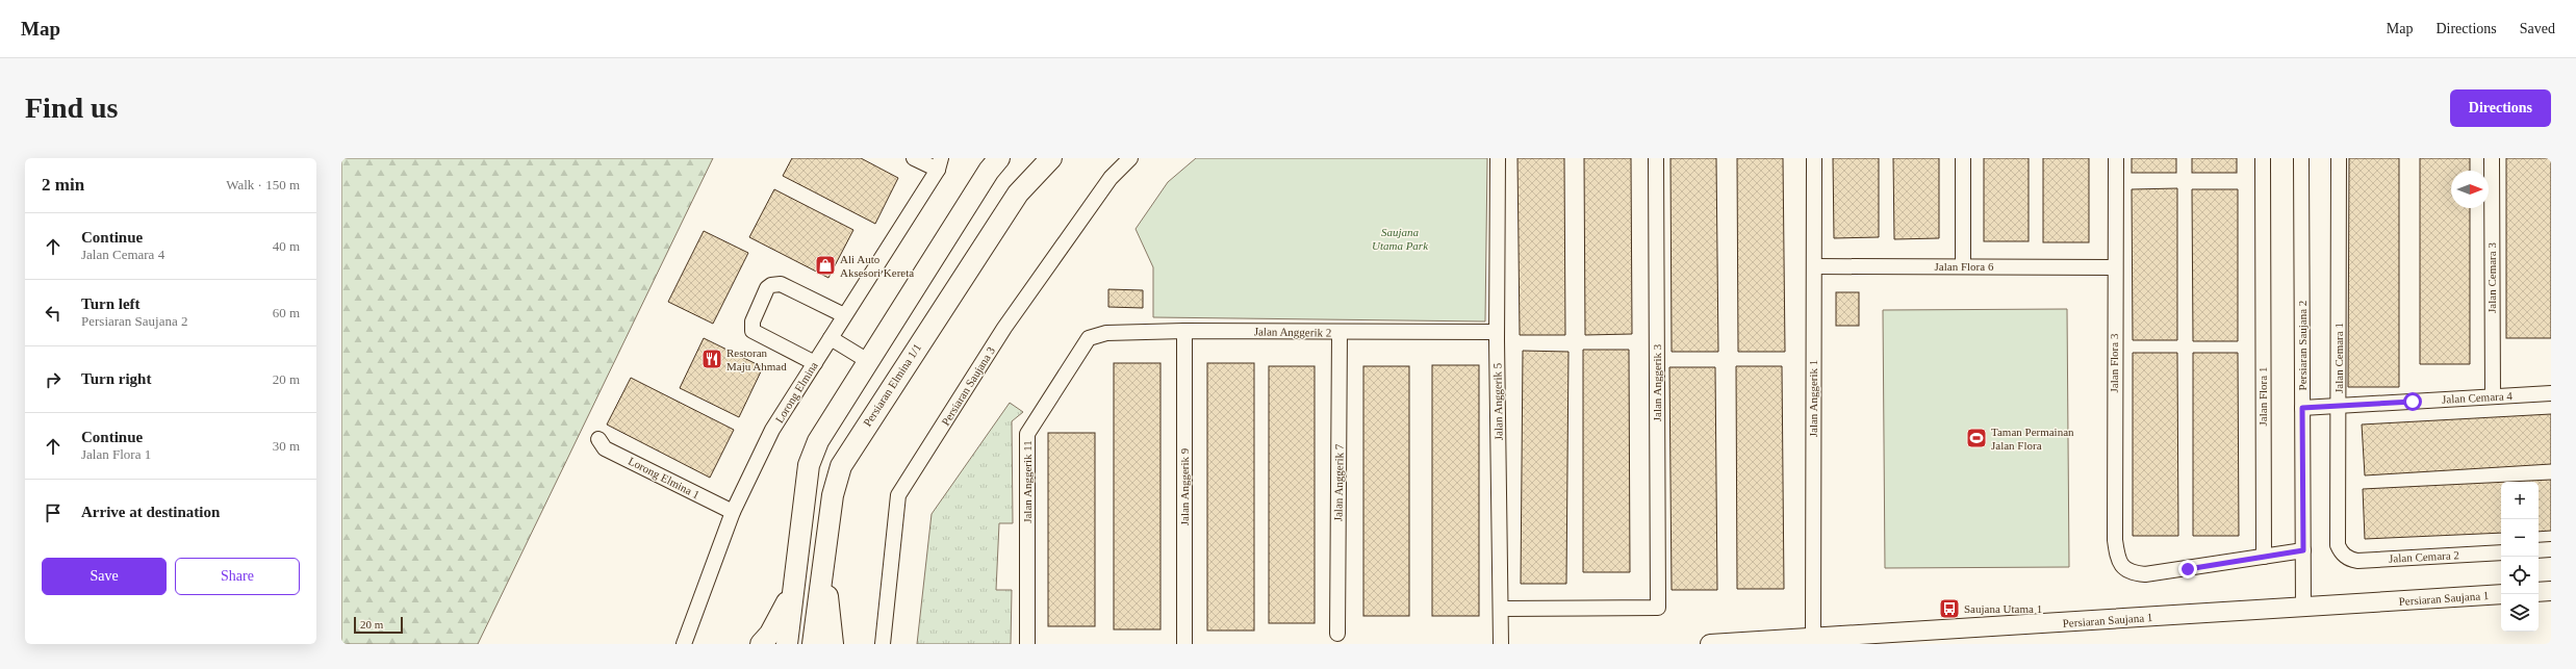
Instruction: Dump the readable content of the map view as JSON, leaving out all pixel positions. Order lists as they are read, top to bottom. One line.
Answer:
{"streets":{"main road":["Persiaran Elmina 1/1"],"street":["Jalan Flora 6","Jalan Cemara 3","Jalan Anggerik 2","Persiaran Saujana 2","Jalan Cemara 1","Jalan Flora 3","Jalan Anggerik 3","Persiaran Saujana 3","Lorong Elmina","Jalan Flora 1","Jalan Cemara 4","Jalan Anggerik 1","Jalan Anggerik 5","Lorong Elmina 1","Jalan Anggerik 11","Jalan Anggerik 7","Jalan Anggerik 9","Jalan Cemara 2","Persiaran Saujana 1"]},"crossings":[["Jalan Flora 6","Jalan Flora 3"],["Jalan Flora 6","Jalan Anggerik 1"],["Jalan Cemara 3","Jalan Cemara 4"],["Jalan Anggerik 2","Jalan Anggerik 5"],["Jalan Anggerik 2","Jalan Anggerik 11"],["Jalan Anggerik 2","Jalan Anggerik 7"],["Jalan Anggerik 2","Jalan Anggerik 9"],["Persiaran Saujana 2","Jalan Cemara 4"],["Persiaran Saujana 2","Persiaran Saujana 1"],["Jalan Cemara 1","Jalan Cemara 4"],["Jalan Cemara 1","Jalan Cemara 2"],["Jalan Flora 3","Jalan Flora 1"],["Jalan Anggerik 3","Jalan Anggerik 5"],["Lorong Elmina","Lorong Elmina 1"],["Jalan Anggerik 1","Persiaran Saujana 1"]],"parks":["Saujana Utama Park"],"places":{"shop":["Ali Auto Aksesori Kereta"],"restaurant":["Restoran Maju Ahmad"],"sports":["Taman Permainan Jalan Flora"],"bus stop":["Saujana Utama 1"]},"scale_bar":"20 m","north":"right","page":{"header":"Map","nav":["Map","Directions","Saved"],"buttons":["Directions",["Save","Share"]],"title":"Find us","heading":["2 min","Walk · 150 m"],"list":[["Continue","Jalan Cemara 4","40 m"],["Turn left","Persiaran Saujana 2","60 m"],["Turn right","20 m"],["Continue","Jalan Flora 1","30 m"],"Arrive at destination"],"map_buttons":["+","−"],"scale":"20 m"}}
